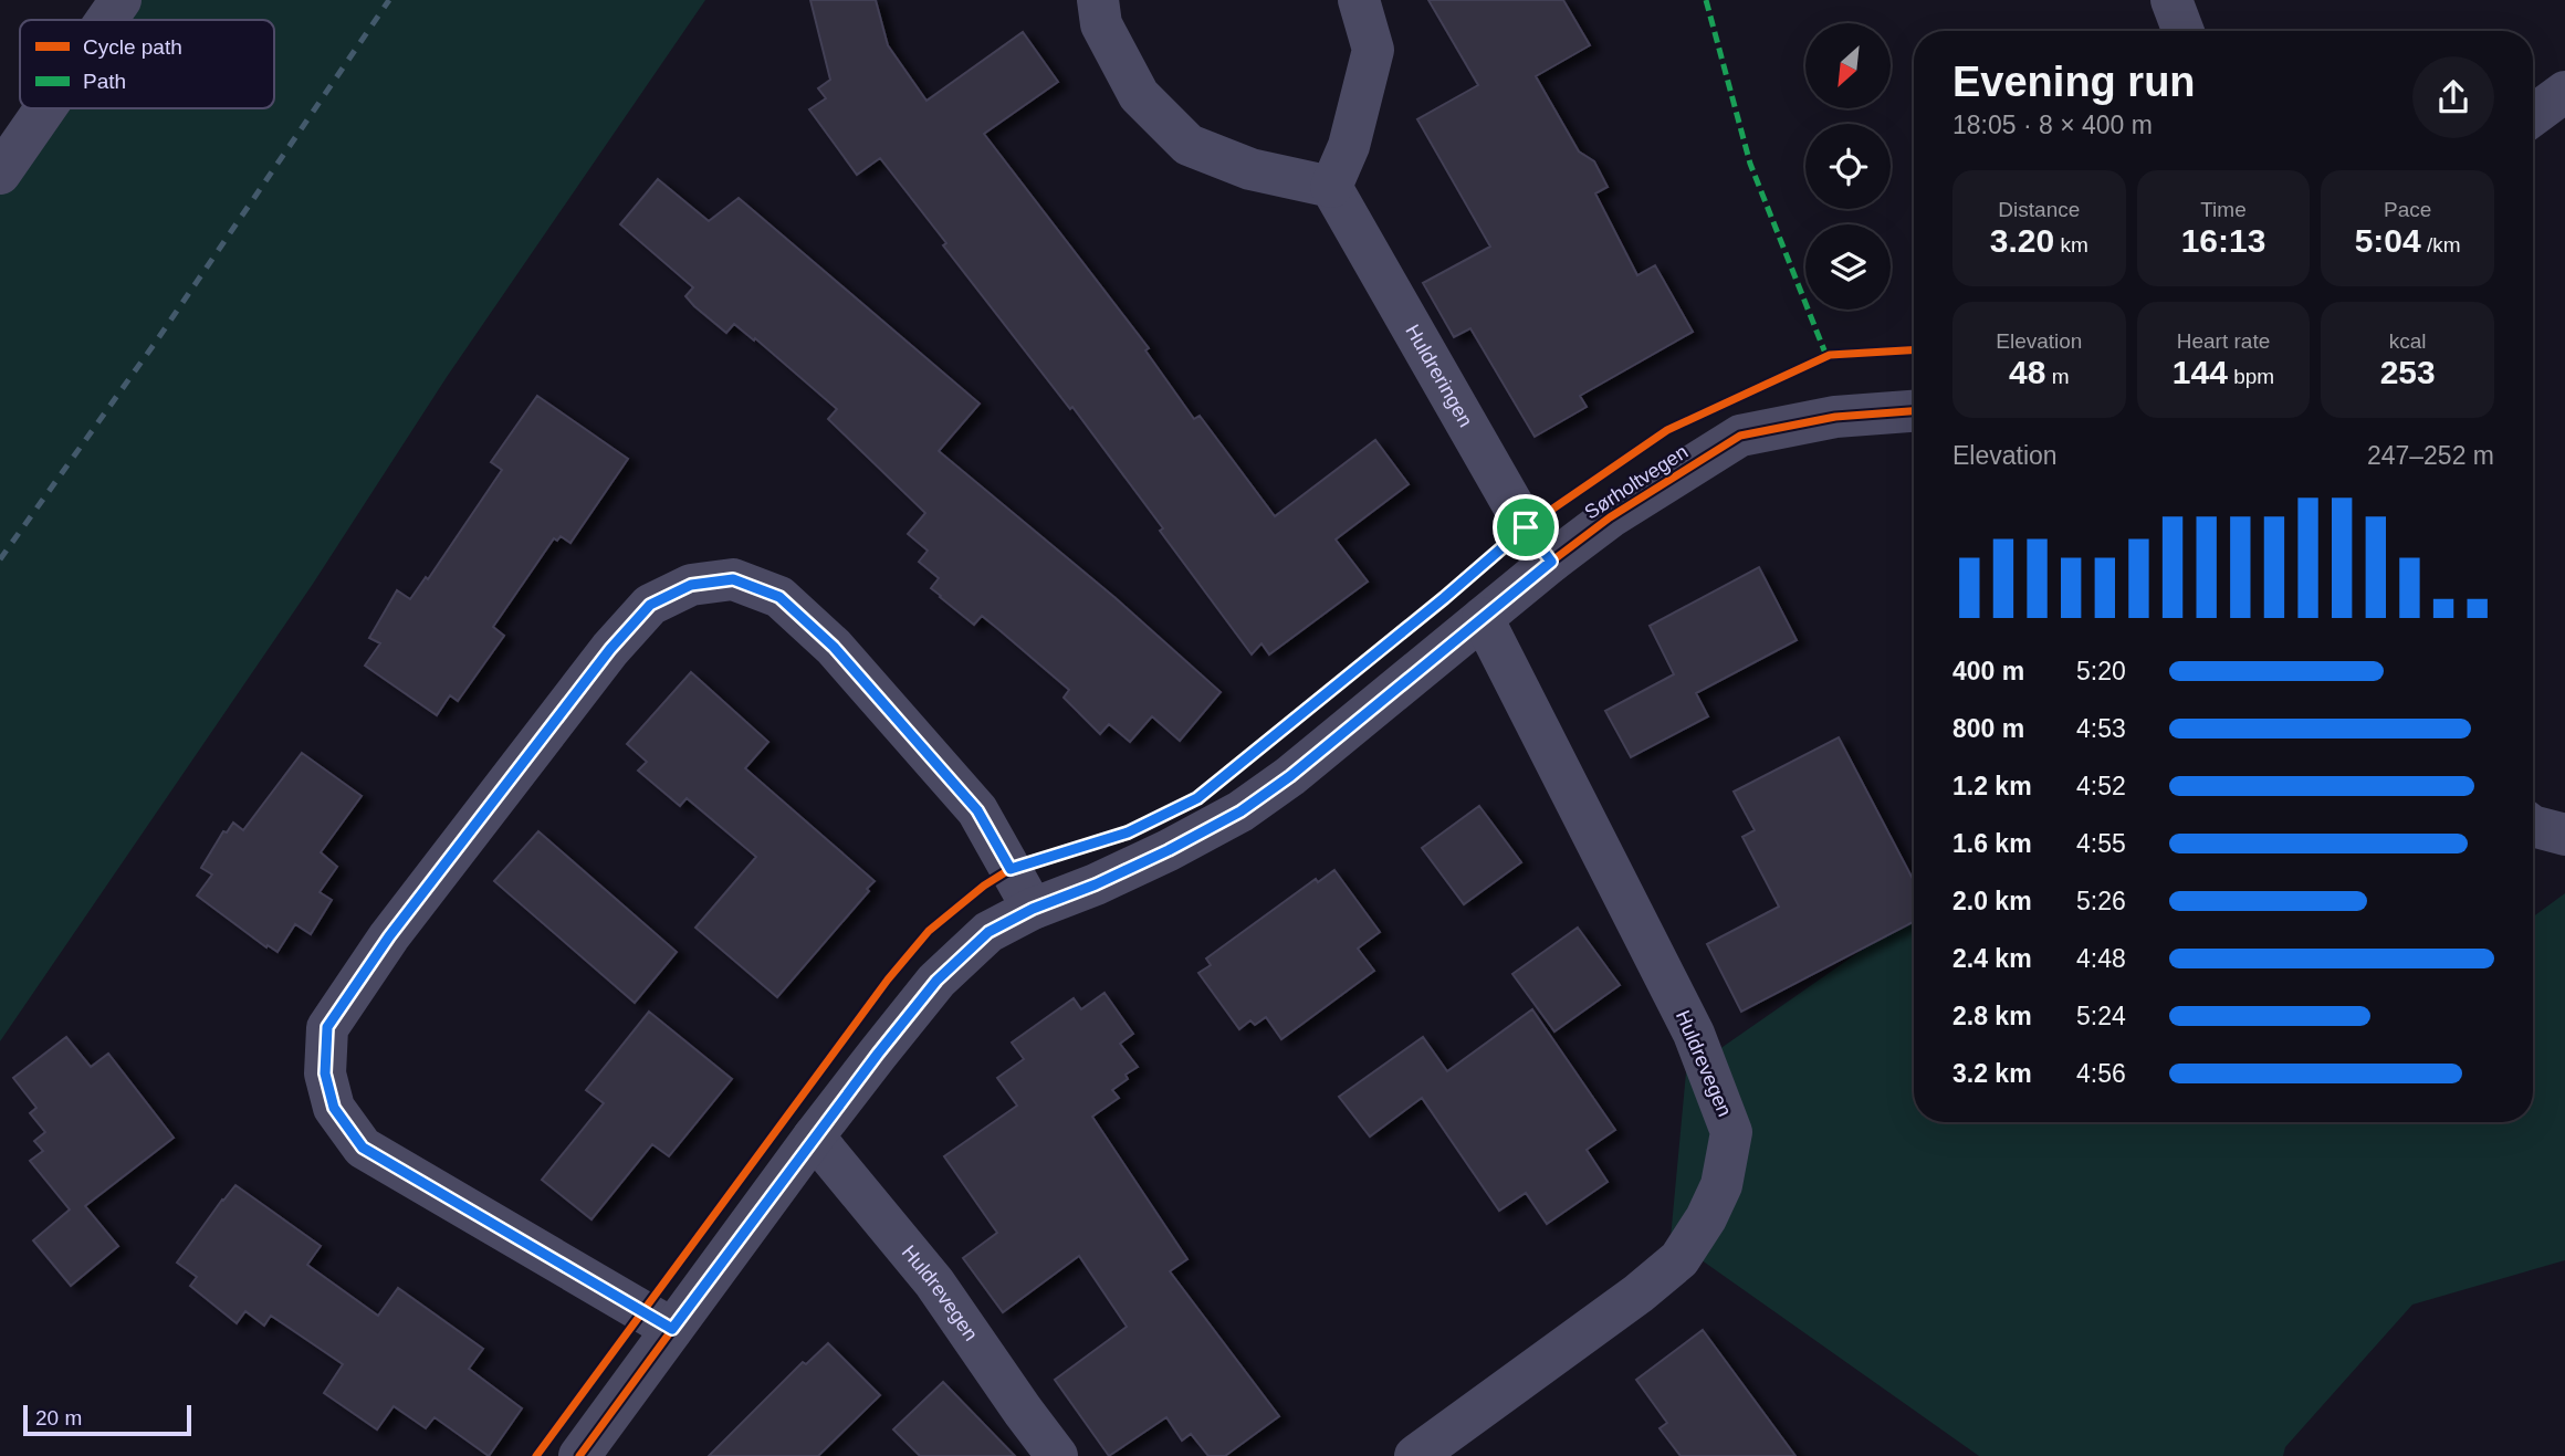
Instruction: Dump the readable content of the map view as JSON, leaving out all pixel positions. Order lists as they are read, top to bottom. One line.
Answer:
{"streets":{"street":["Huldreringen","Sørholtvegen","Huldrevegen"]},"crossings":[["Huldreringen","Sørholtvegen"],["Sørholtvegen","Huldrevegen"]],"legend":["Cycle path","Path"],"scale_bar":"20 m","north":"bottom left","page":{"heading":["Evening run","18:05 · 8 × 400 m"],"stats":[["Distance","3.20 km"],["Time","16:13"],["Pace","5:04 /km"],["Elevation","48 m"],["Heart rate","144 bpm"],["kcal","253"]],"chart":["Elevation","247–252 m"],"list":[{"name":"400 m","note":"5:20"},{"name":"800 m","note":"4:53"},{"name":"1.2 km","note":"4:52"},{"name":"1.6 km","note":"4:55"},{"name":"2.0 km","note":"5:26"},{"name":"2.4 km","note":"4:48"},{"name":"2.8 km","note":"5:24"},{"name":"3.2 km","note":"4:56"}],"scale":"20 m"}}
